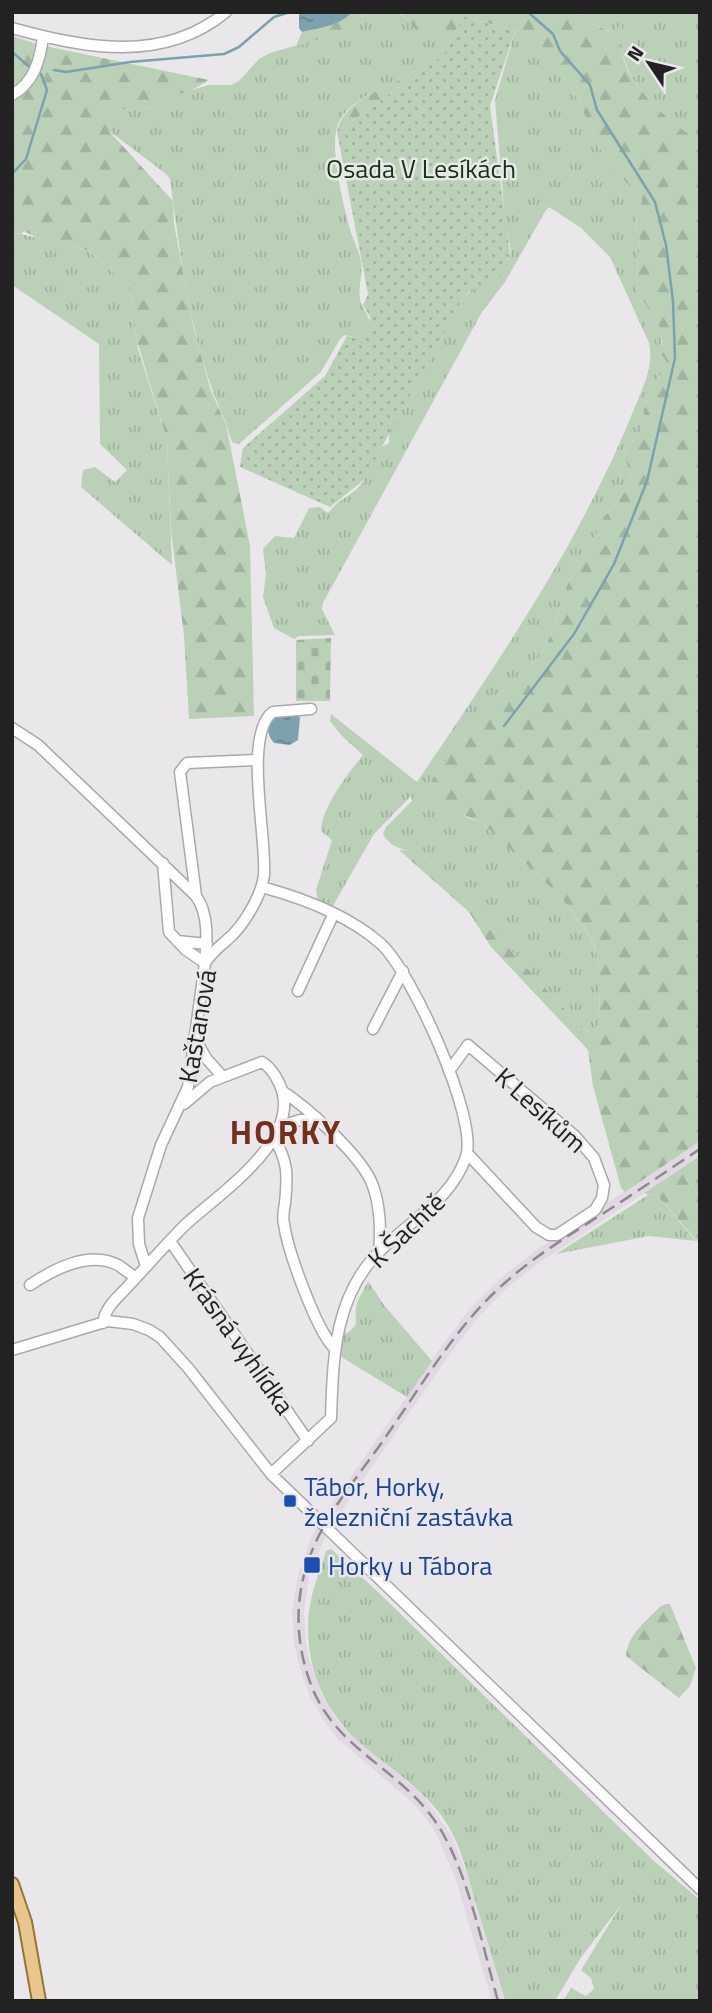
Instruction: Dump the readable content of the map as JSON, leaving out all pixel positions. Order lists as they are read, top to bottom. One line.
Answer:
{"streets":{"street":["Kaštanová","K Lesíkům","K Šachtě","Krásná vyhlídka"]},"crossings":[["K Lesíkům","K Šachtě"],["K Šachtě","Krásná vyhlídka"]],"districts":["HORKY"],"parks":["Osada V Lesíkách"],"places":{"transit":["Tábor, Horky, železniční zastávka","Horky u Tábora"]},"north":"top left"}
